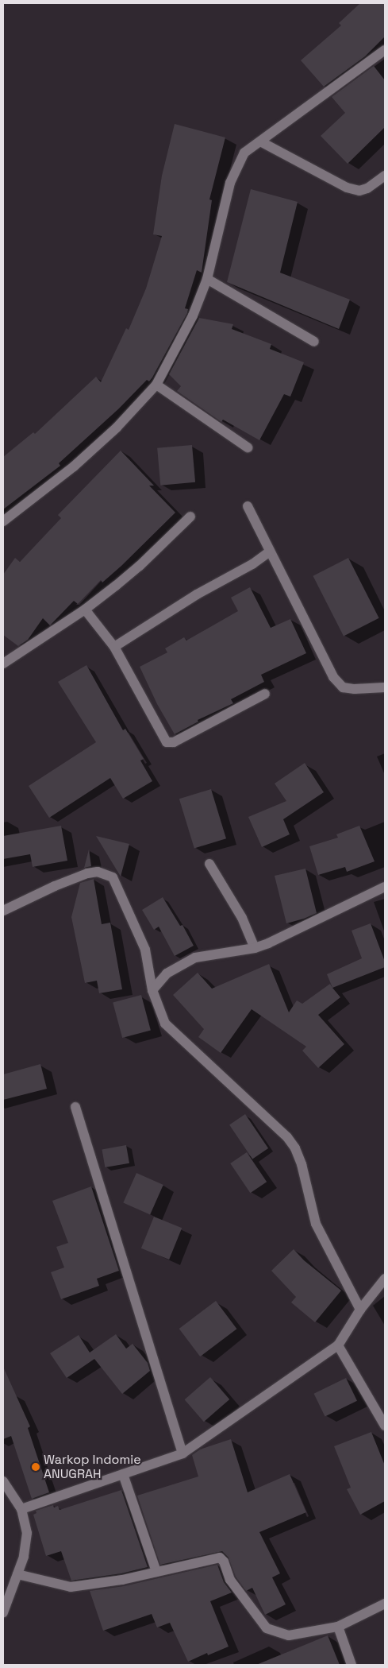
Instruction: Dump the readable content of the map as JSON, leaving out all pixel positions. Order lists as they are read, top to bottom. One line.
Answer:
{"places":["Warkop Indomie ANUGRAH"]}
